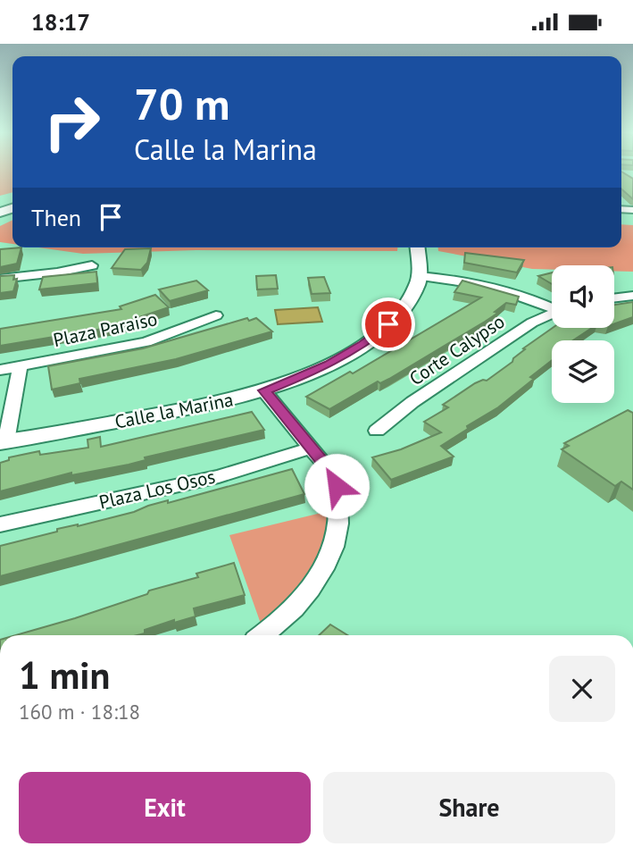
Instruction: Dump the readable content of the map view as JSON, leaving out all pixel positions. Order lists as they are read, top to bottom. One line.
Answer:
{"streets":{"street":["Plaza Paraiso","Corte Calypso","Calle la Marina","Plaza Los Osos"]},"page":{"status":"18:17","turn":["70 m","Calle la Marina"],"then":"Then","heading":["1 min","160 m · 18:18"],"buttons":["Exit","Share"]}}
